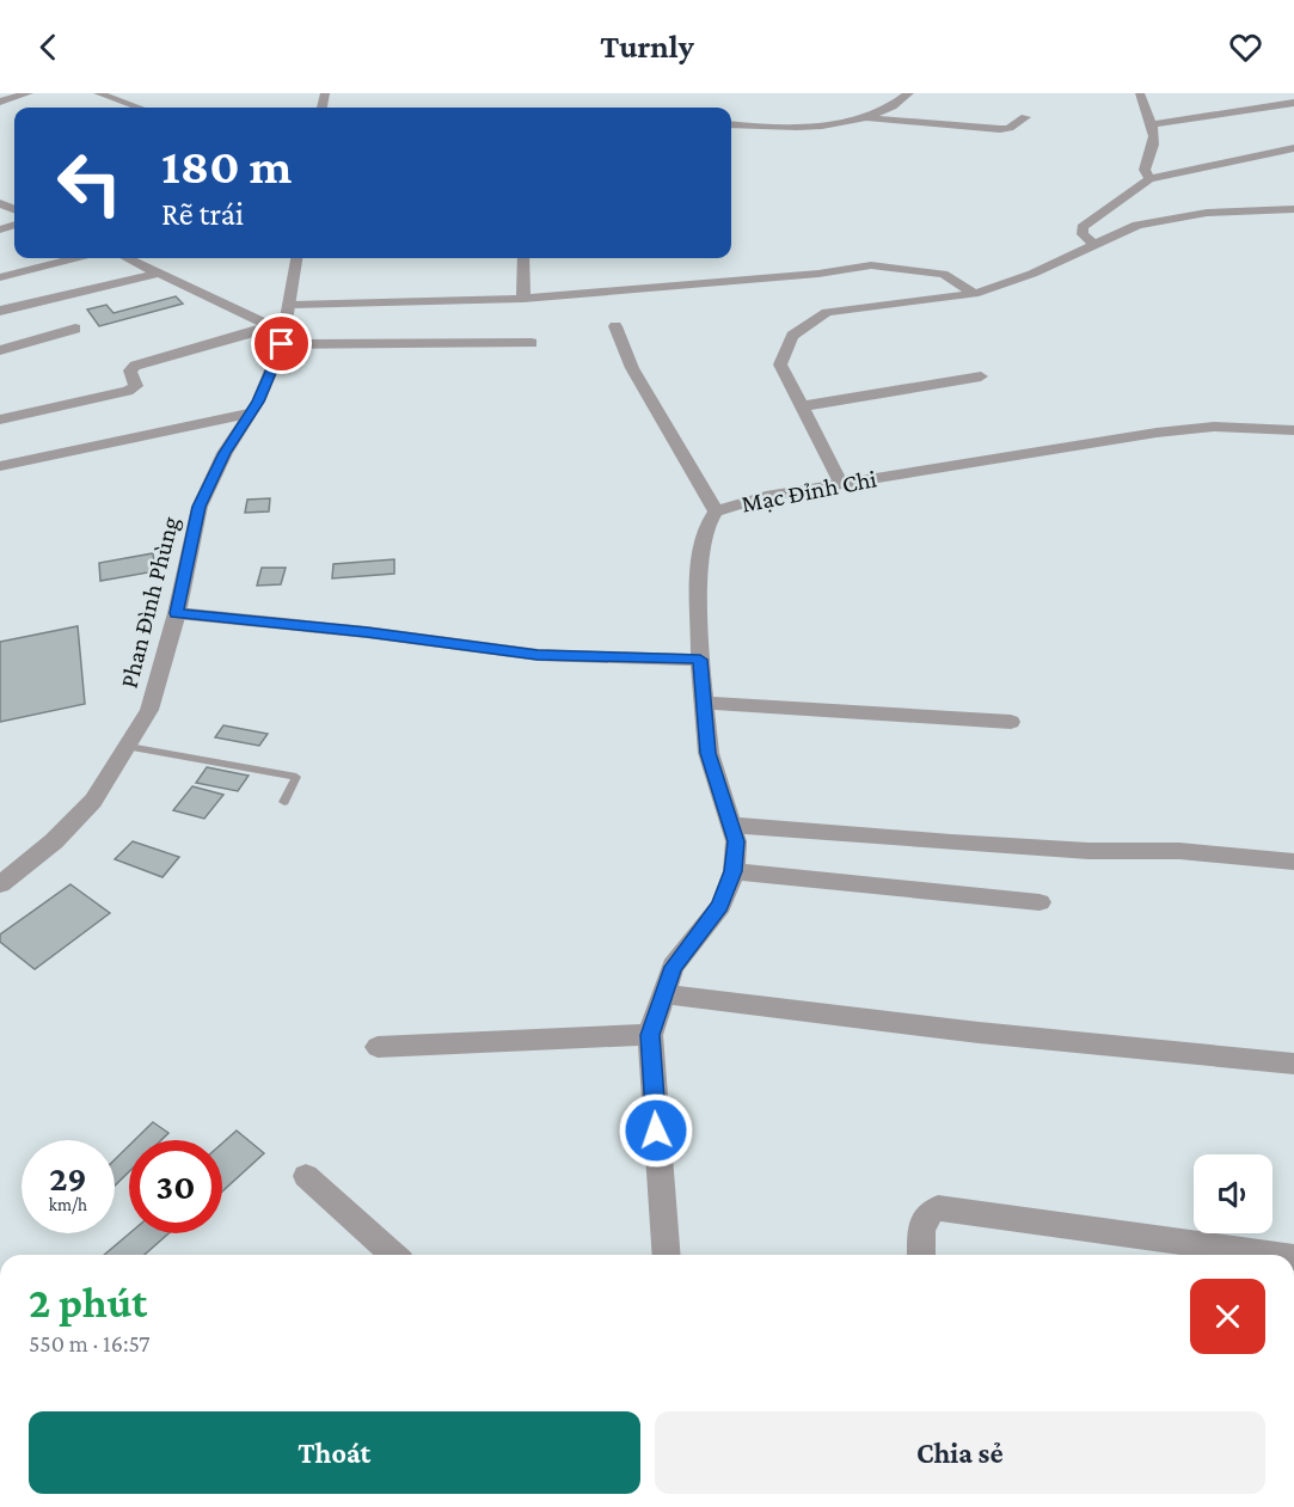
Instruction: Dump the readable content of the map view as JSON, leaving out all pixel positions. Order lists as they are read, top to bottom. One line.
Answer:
{"streets":{"street":["Mạc Đỉnh Chi","Phan Đình Phùng"]},"page":{"header":"Turnly","turn":["180 m","Rẽ trái"],"speed":"29 km/h","limit":"30","heading":["2 phút","550 m · 16:57"],"buttons":["Thoát","Chia sẻ"]}}
